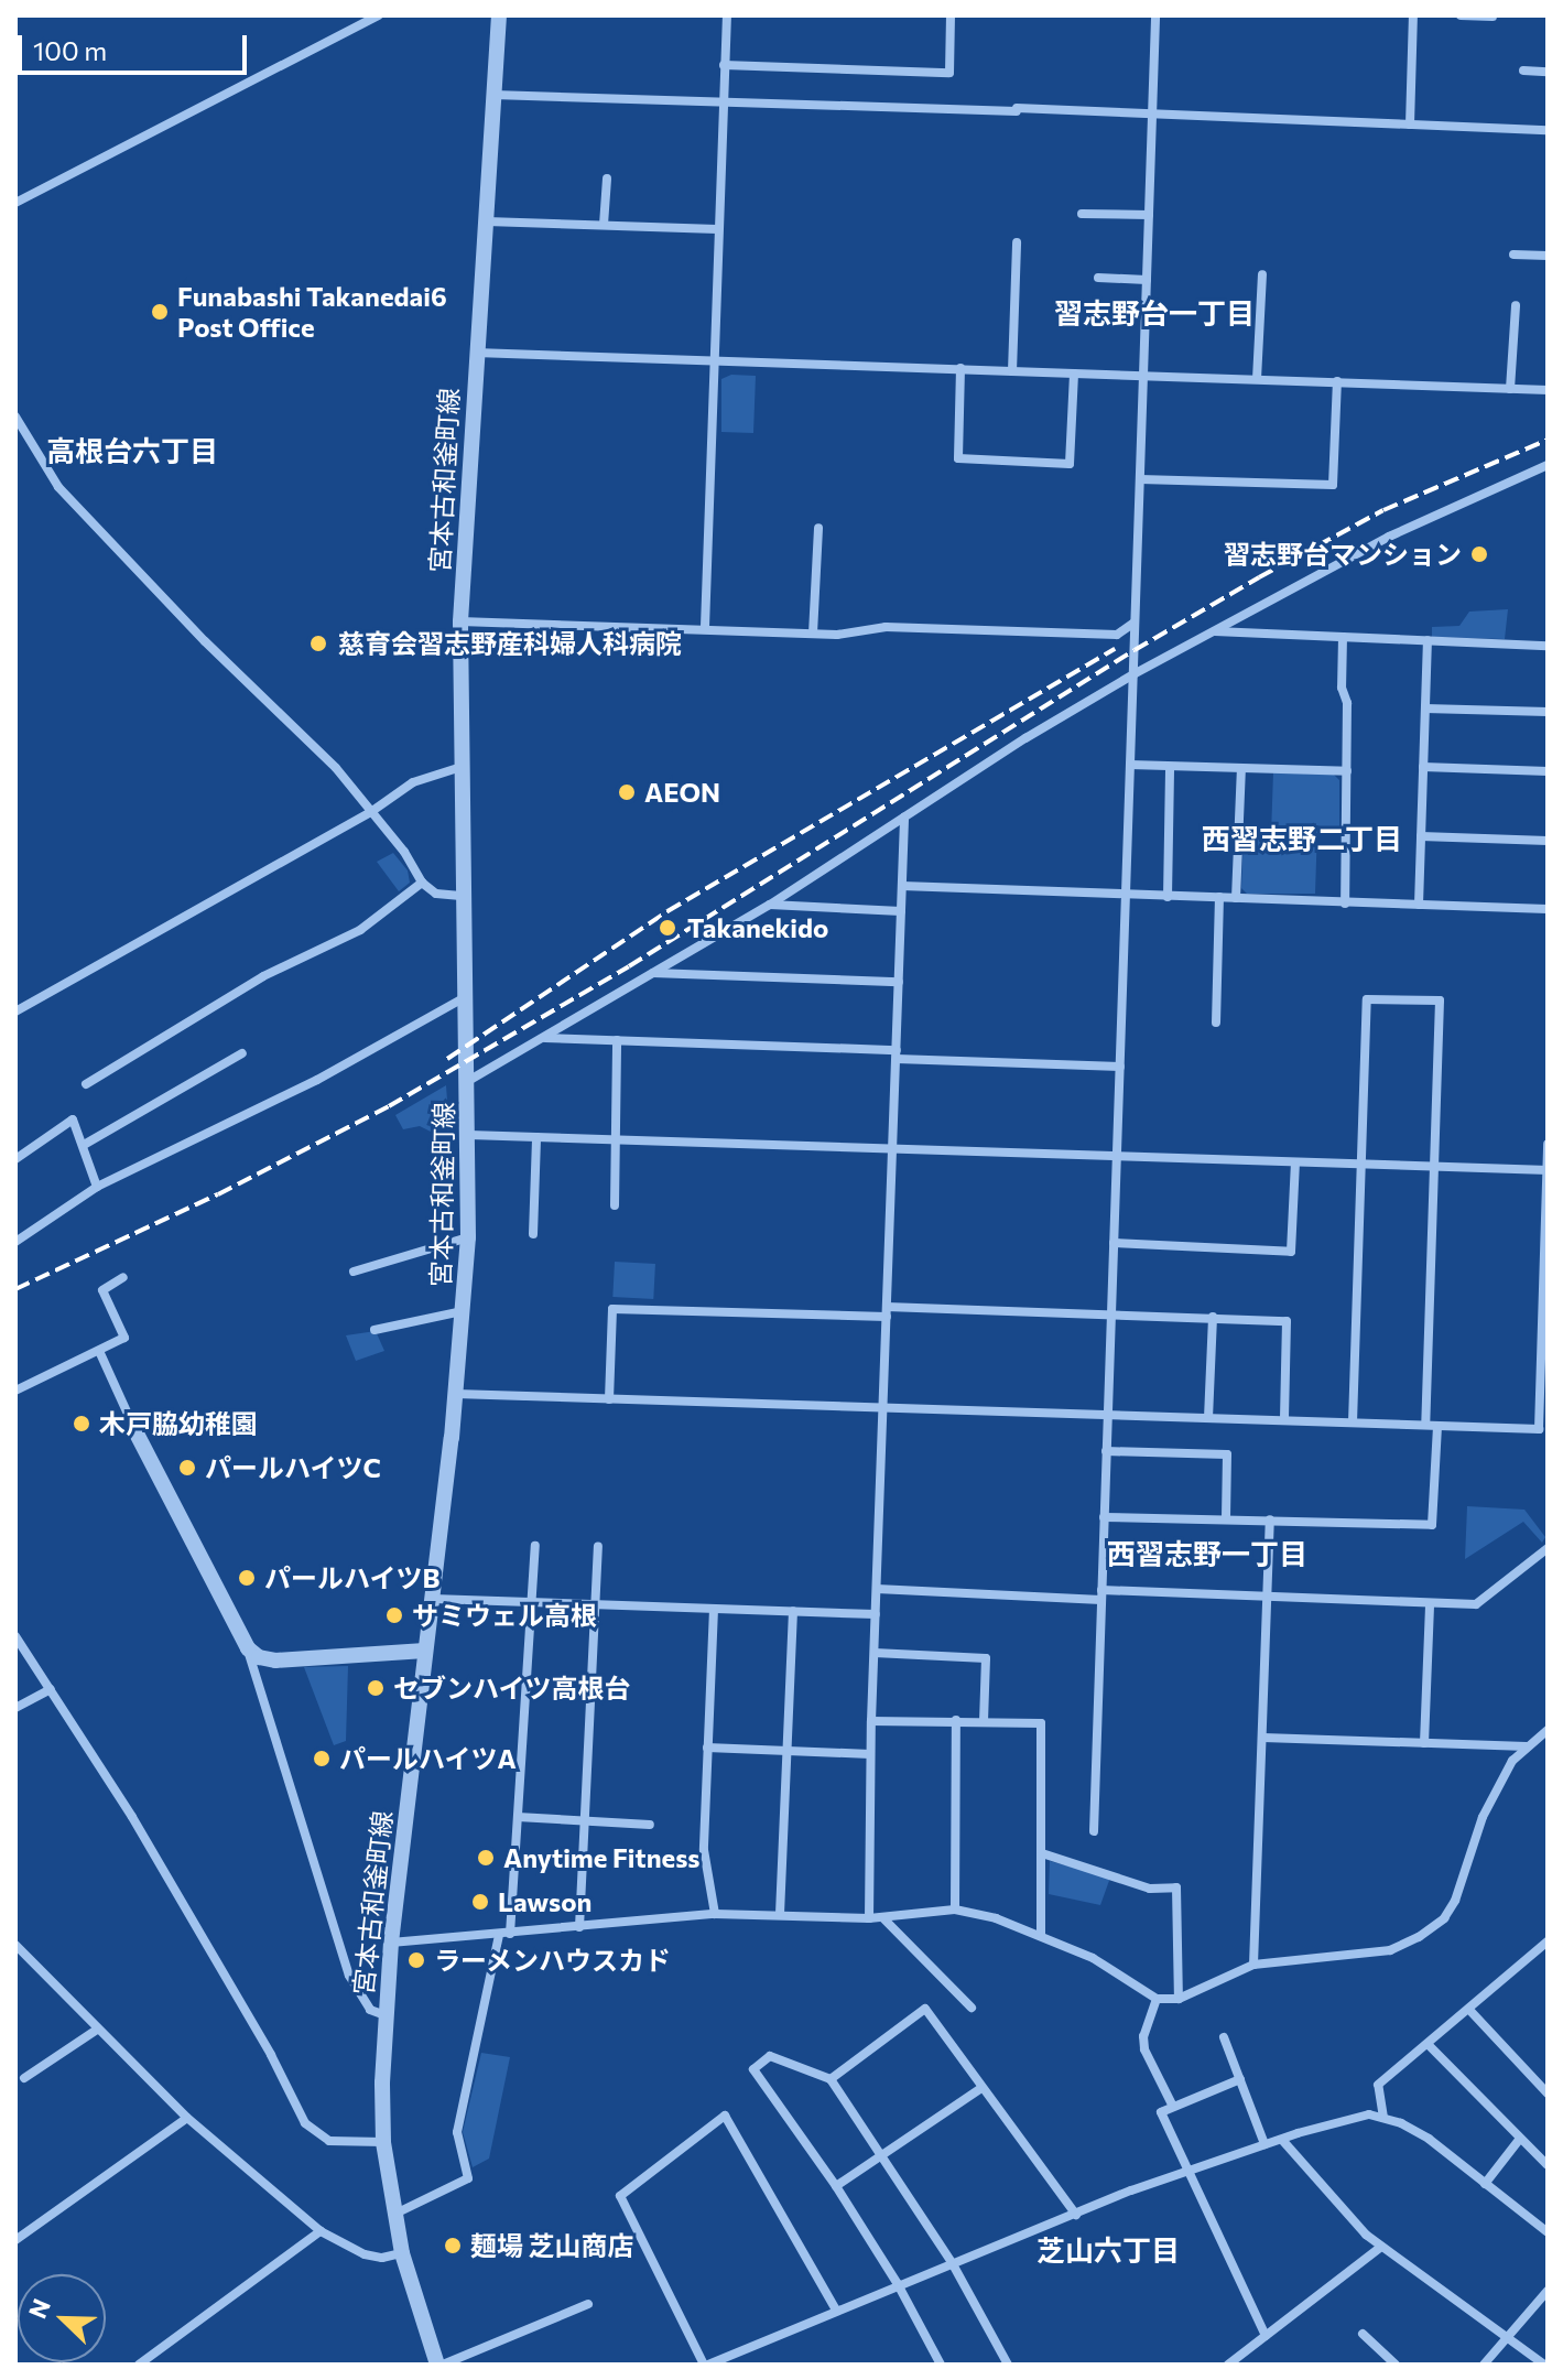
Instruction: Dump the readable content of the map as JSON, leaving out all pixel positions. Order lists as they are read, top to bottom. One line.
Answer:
{"streets":{"street":["宮本古和釜町線"]},"districts":["習志野台一丁目","高根台六丁目","西習志野二丁目","西習志野一丁目","芝山六丁目"],"places":["Funabashi Takanedai6 Post Office","習志野台マンション","慈育会習志野産科婦人科病院","AEON","Takanekido","木戸脇幼稚園","パールハイツC","パールハイツB","サミウェル高根","セブンハイツ高根台","パールハイツA","Anytime Fitness","Lawson","ラーメンハウスカド","麺場 芝山商店"],"scale_bar":"100 m","north":"top left"}
